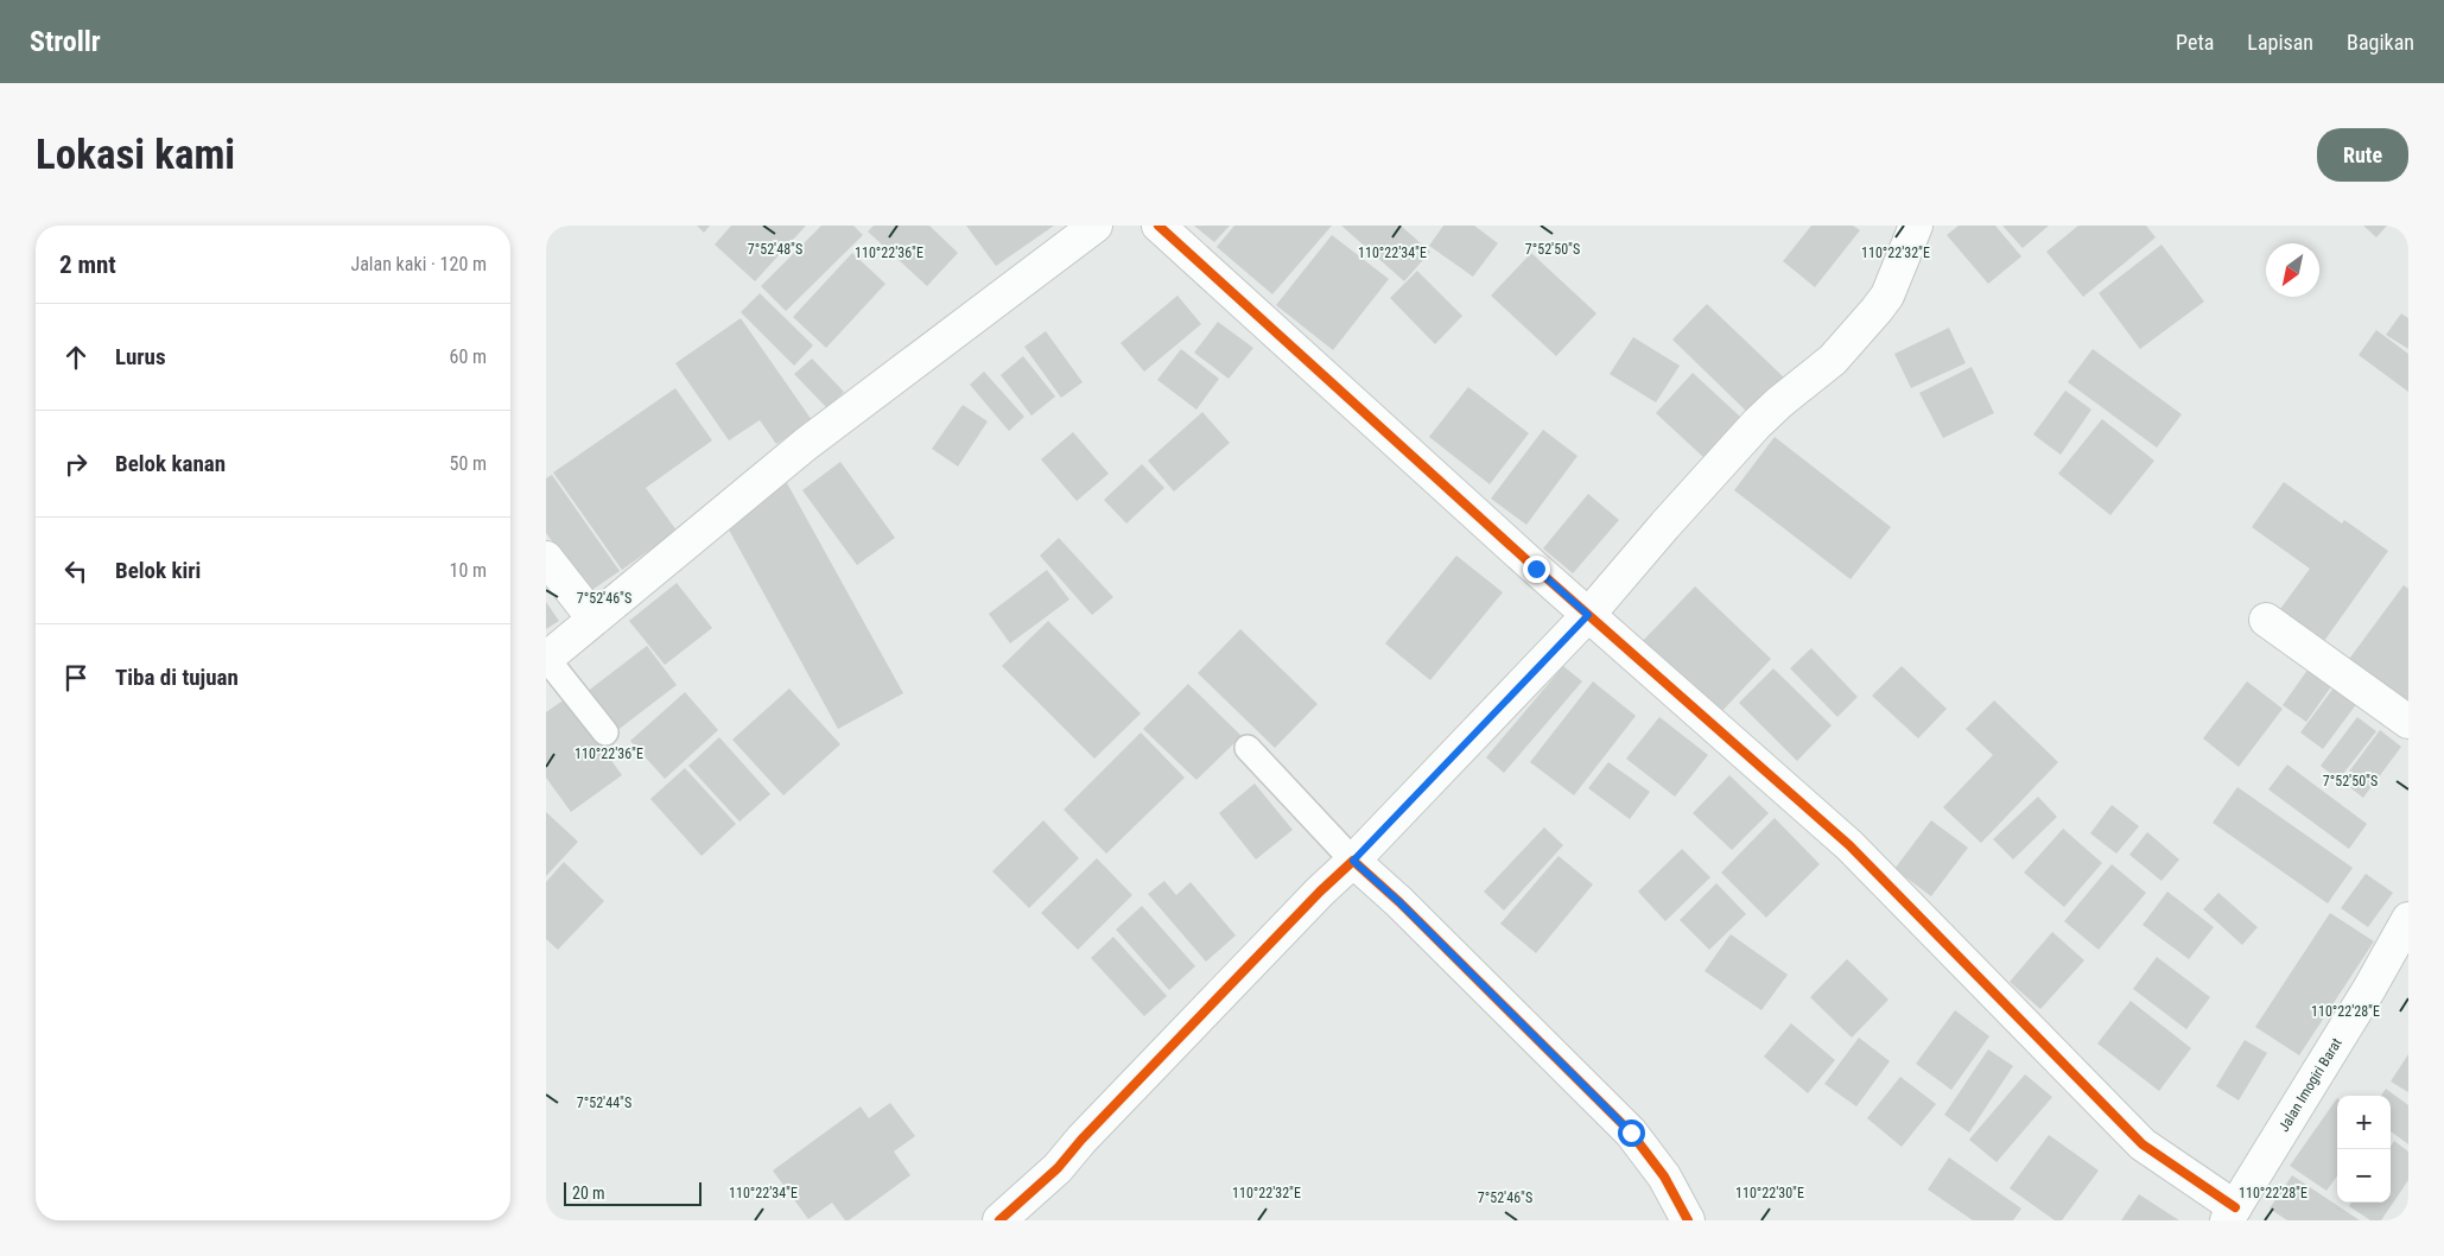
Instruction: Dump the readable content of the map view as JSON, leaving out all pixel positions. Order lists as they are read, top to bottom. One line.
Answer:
{"streets":{"street":["Jalan Imogiri Barat"]},"scale_bar":"20 m","north":"bottom left","page":{"header":"Strollr","nav":["Peta","Lapisan","Bagikan"],"buttons":"Rute","title":"Lokasi kami","heading":["2 mnt","Jalan kaki · 120 m"],"list":[["Lurus","60 m"],["Belok kanan","50 m"],["Belok kiri","10 m"],"Tiba di tujuan"],"map_buttons":["+","−"],"scale":"20 m"},"coordinates":["7°52'50\"S","7°52'48\"S","110°22'34\"E","110°22'36\"E","110°22'32\"E","7°52'46\"S","110°22'28\"E","7°52'44\"S","110°22'30\"E"]}
